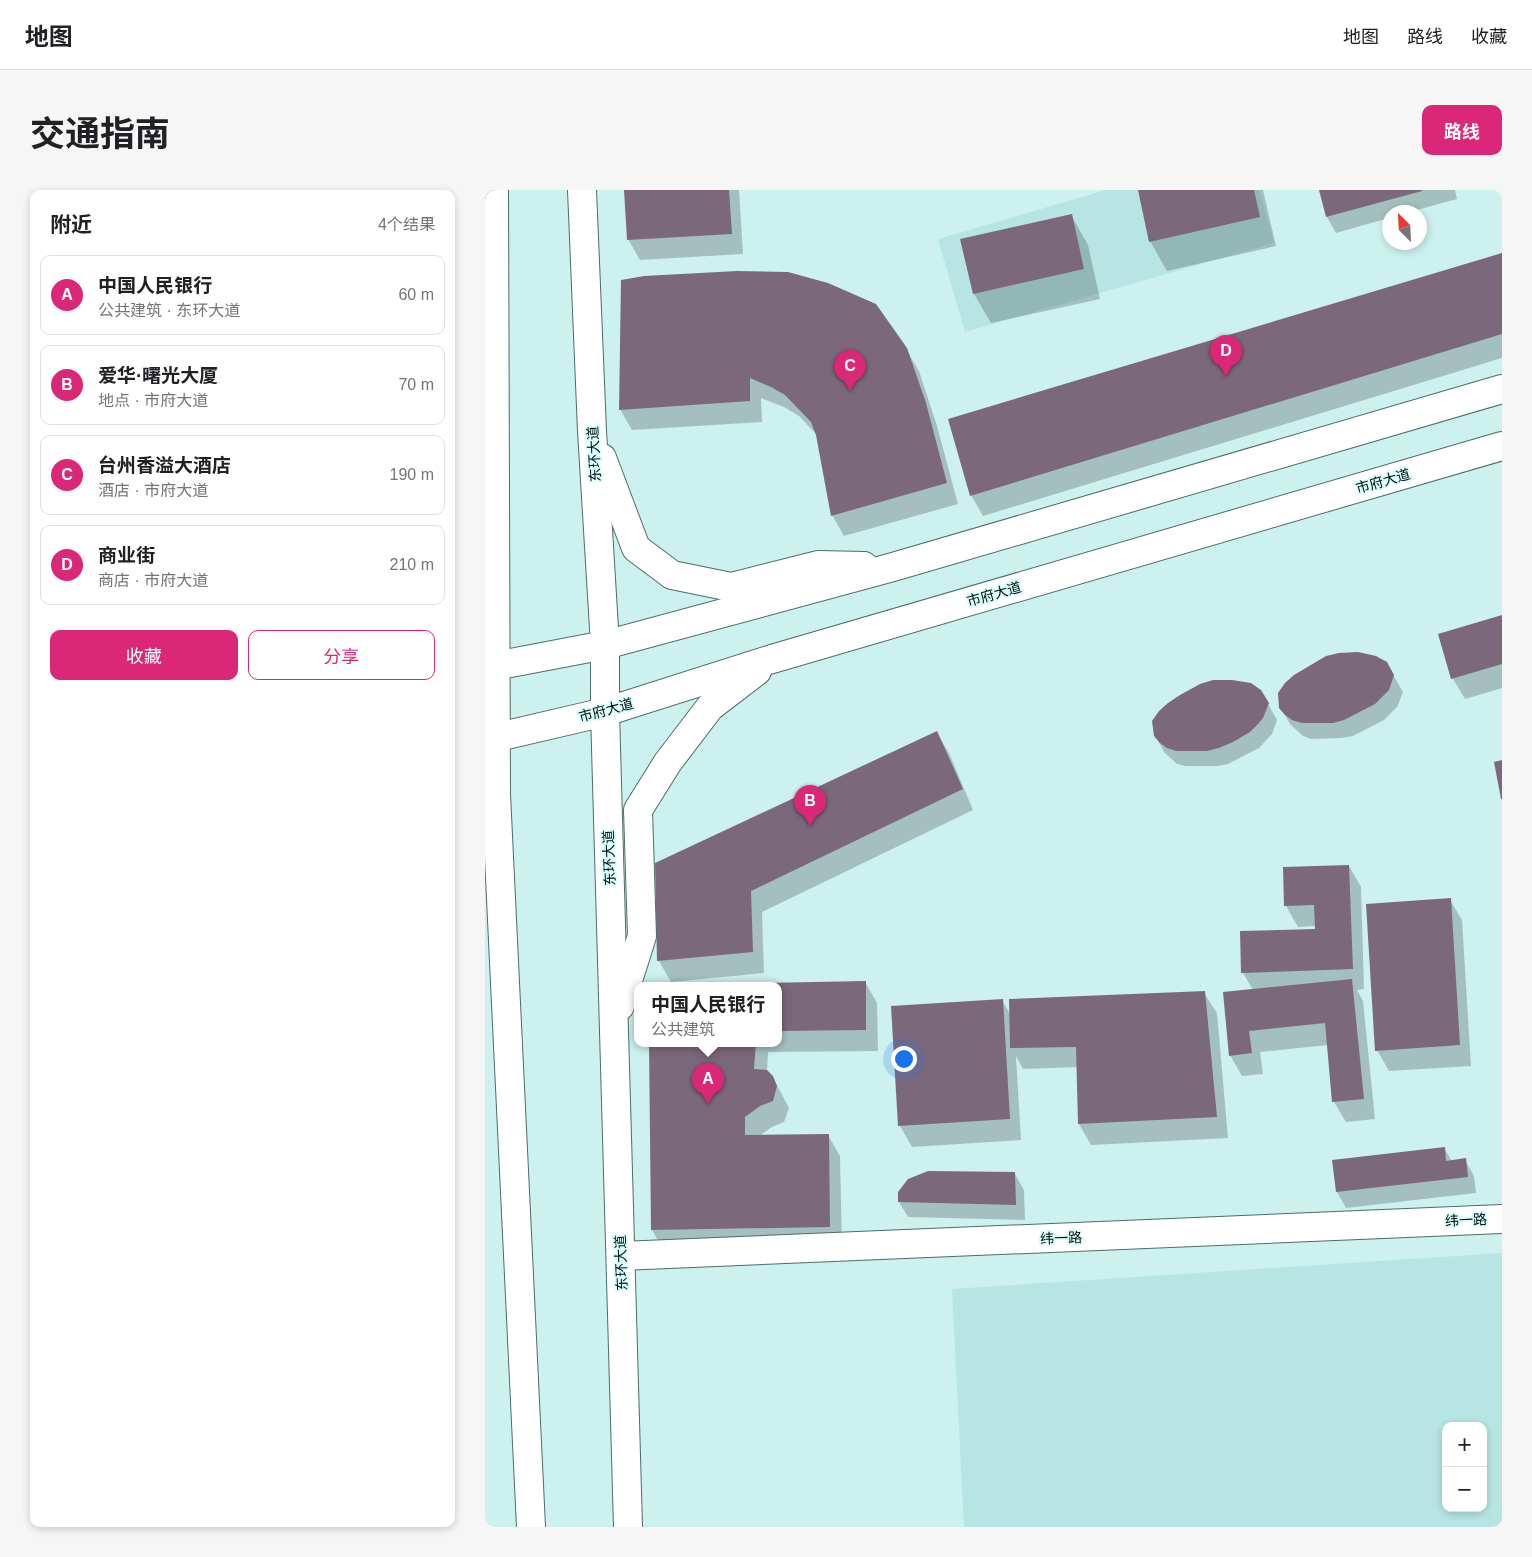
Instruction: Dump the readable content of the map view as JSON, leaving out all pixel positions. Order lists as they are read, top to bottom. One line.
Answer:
{"streets":{"main road":["东环大道","市府大道","纬一路"]},"crossings":[["东环大道","市府大道"],["东环大道","纬一路"]],"north":"top left","page":{"header":"地图","nav":["地图","路线","收藏"],"title":"交通指南","buttons":["路线",["收藏","分享"]],"heading":["附近","4个结果"],"list":[{"mark":"A","name":"中国人民银行","note":"公共建筑 · 东环大道","value":"60 m"},{"mark":"B","name":"爱华·曙光大厦","note":"地点 · 市府大道","value":"70 m"},{"mark":"C","name":"台州香溢大酒店","note":"酒店 · 市府大道","value":"190 m"},{"mark":"D","name":"商业街","note":"商店 · 市府大道","value":"210 m"}],"pins":["D","C","B","A"],"popup":["中国人民银行","公共建筑"],"map_buttons":["+","−"]}}
